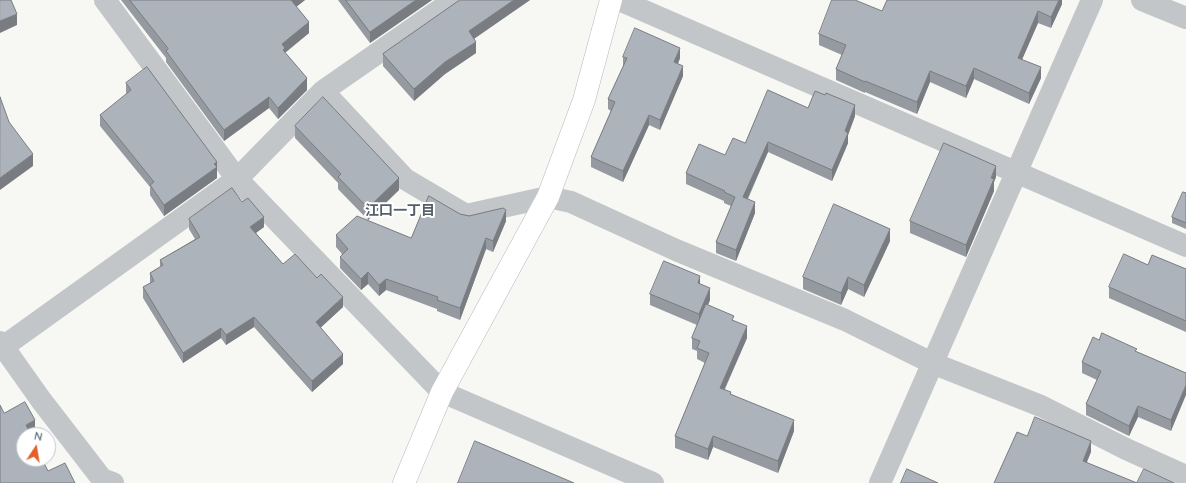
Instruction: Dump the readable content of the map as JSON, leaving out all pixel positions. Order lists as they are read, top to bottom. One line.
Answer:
{"districts":["江口一丁目"],"north":"top"}
